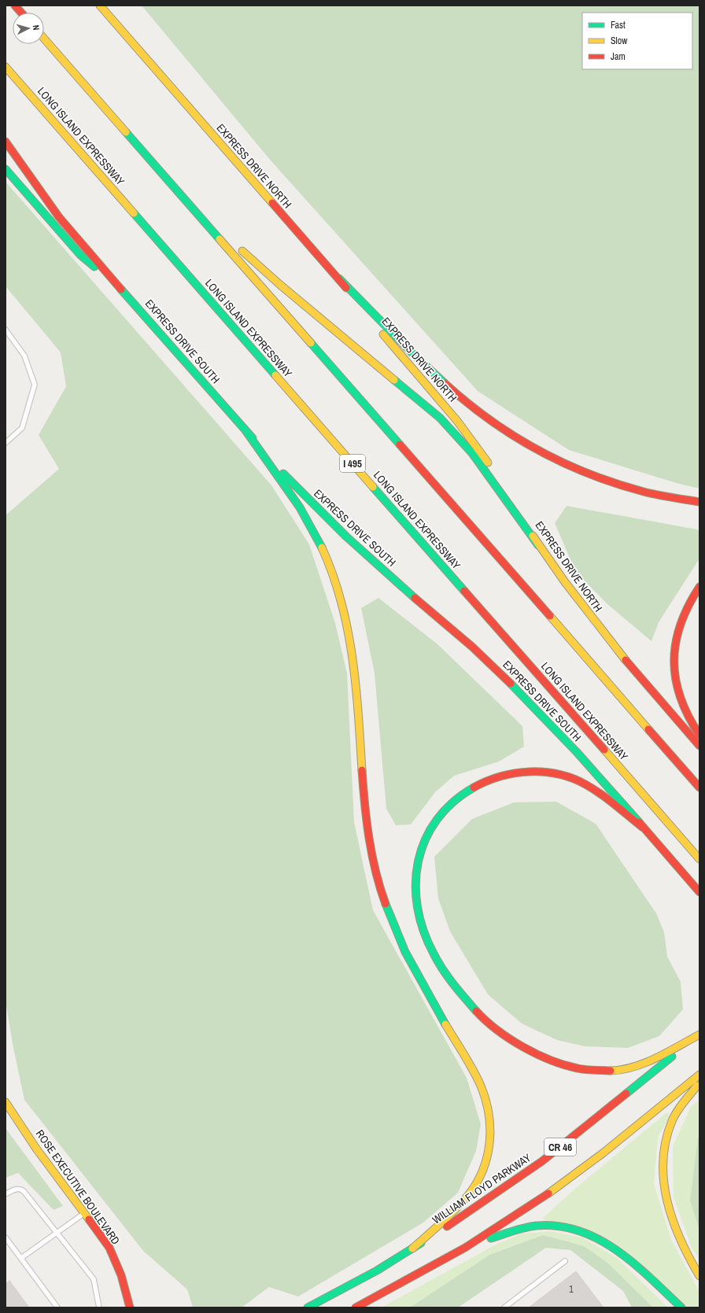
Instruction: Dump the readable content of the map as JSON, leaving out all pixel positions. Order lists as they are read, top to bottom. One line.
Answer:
{"streets":{"main road":["LONG ISLAND EXPRESSWAY","EXPRESS DRIVE NORTH","EXPRESS DRIVE SOUTH","I 495","CR 46","ROSE EXECUTIVE BOULEVARD","WILLIAM FLOYD PARKWAY"]},"house_numbers":["1"],"legend":["Fast","Slow","Jam"],"north":"right"}
